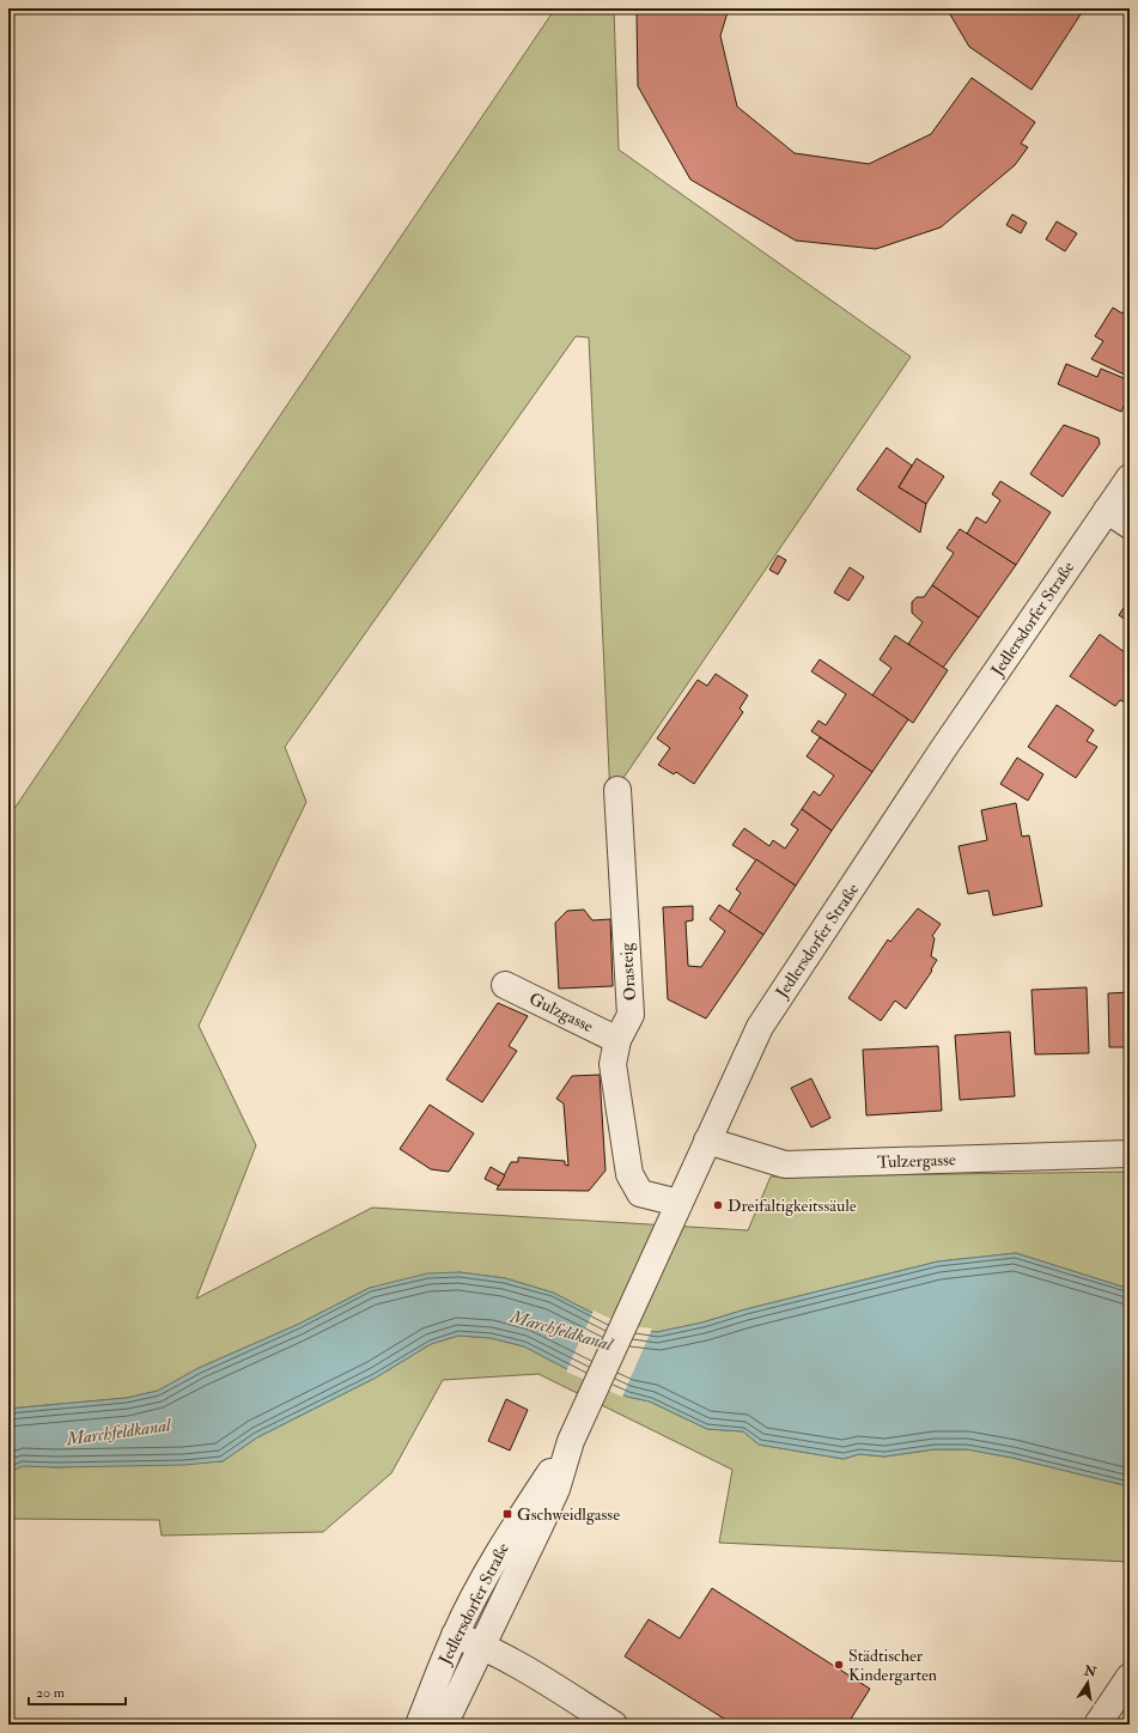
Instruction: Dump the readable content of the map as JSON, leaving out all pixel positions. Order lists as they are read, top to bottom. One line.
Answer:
{"streets":{"street":["Jedlersdorfer Straße","Orasteig","Gulzgasse","Tulzergasse"]},"crossings":[["Jedlersdorfer Straße","Orasteig"],["Jedlersdorfer Straße","Tulzergasse"],["Orasteig","Gulzgasse"]],"water":["Marchfeldkanal"],"places":{"other":["Dreifaltigkeitssäule","Städtischer Kindergarten"],"transit":["Gschweidlgasse"]},"scale_bar":"20 m","north":"top"}
